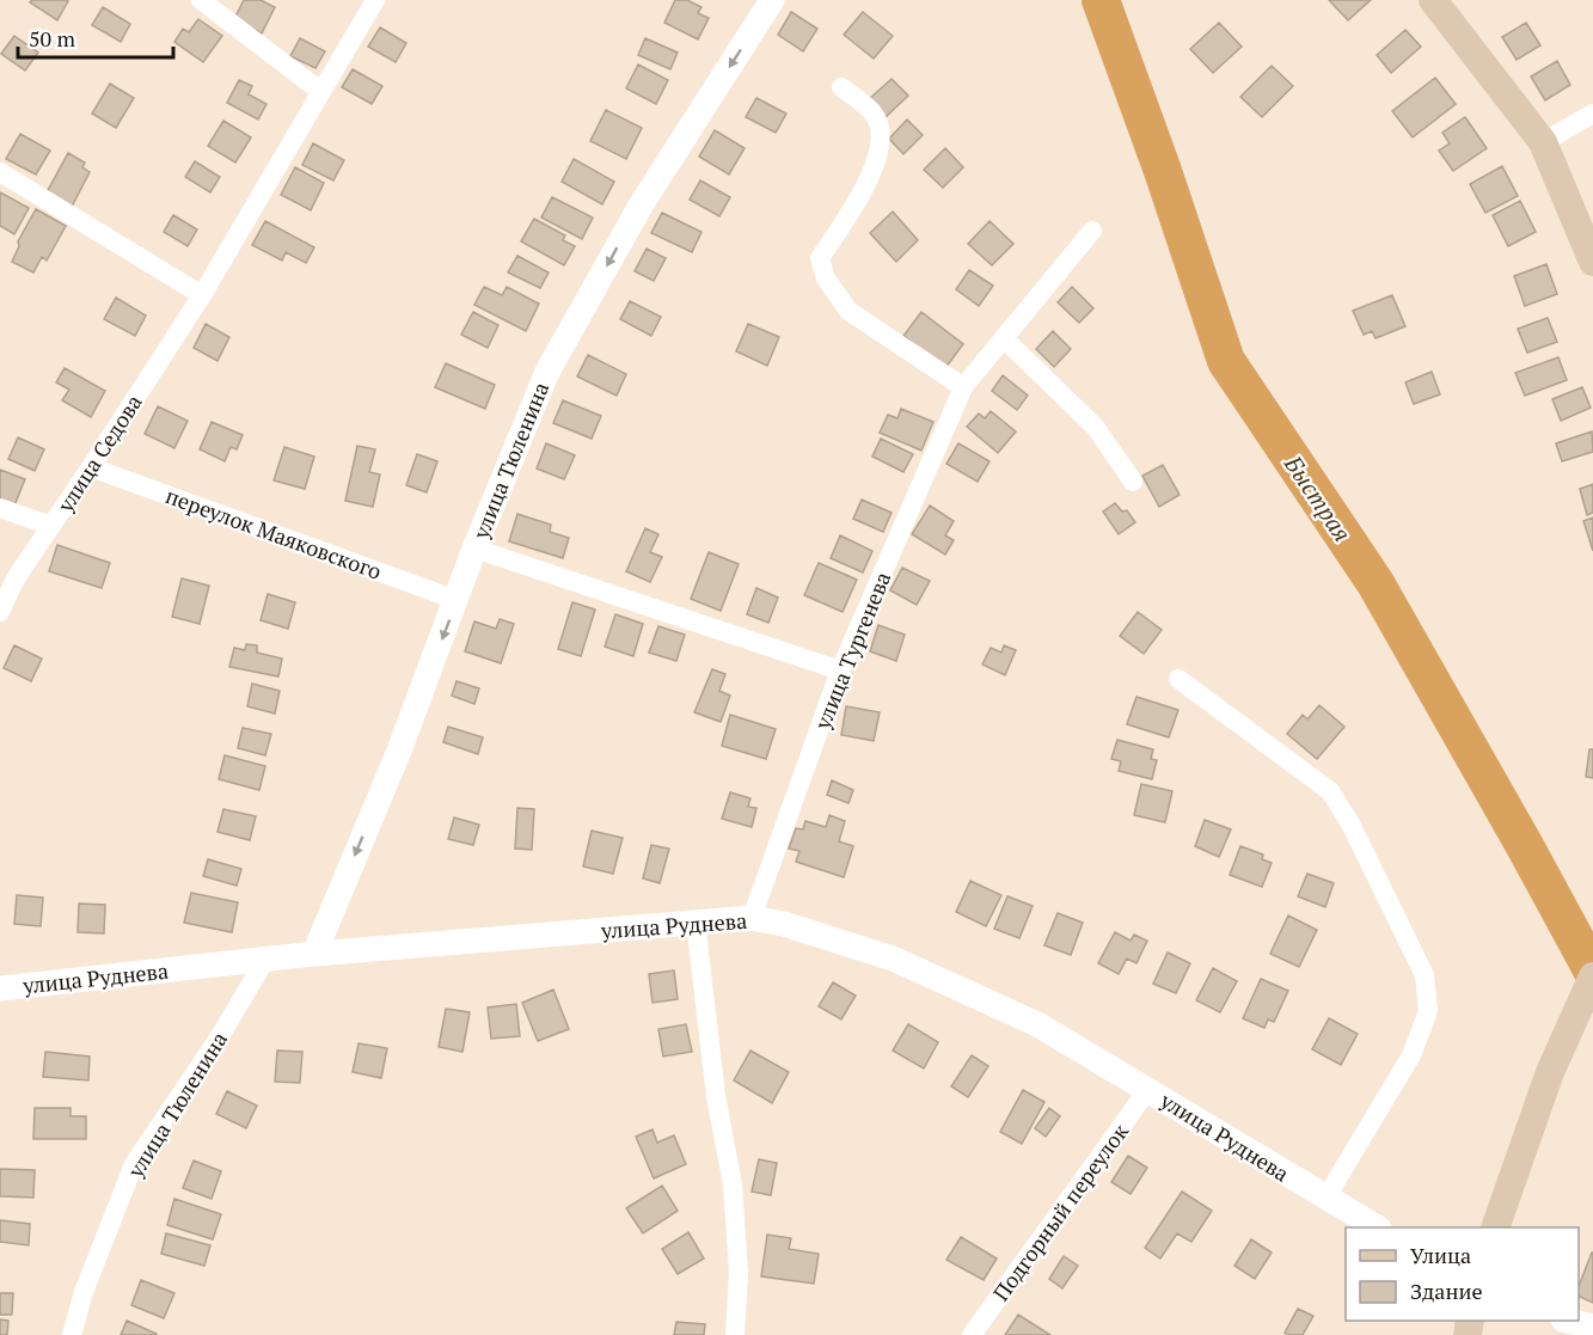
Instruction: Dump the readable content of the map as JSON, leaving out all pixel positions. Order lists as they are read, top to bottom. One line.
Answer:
{"streets":{"street":["улица Седова","улица Тюленина","переулок Маяковского","улица Тургенева","улица Руднева","Подгорный переулок"]},"crossings":[["улица Седова","переулок Маяковского"],["улица Тюленина","переулок Маяковского"],["улица Тюленина","улица Руднева"],["улица Тургенева","улица Руднева"],["улица Руднева","Подгорный переулок"]],"one_way":["улица Тюленина"],"water":["Быстрая"],"legend":["Улица","Здание"],"scale_bar":"50 m"}
